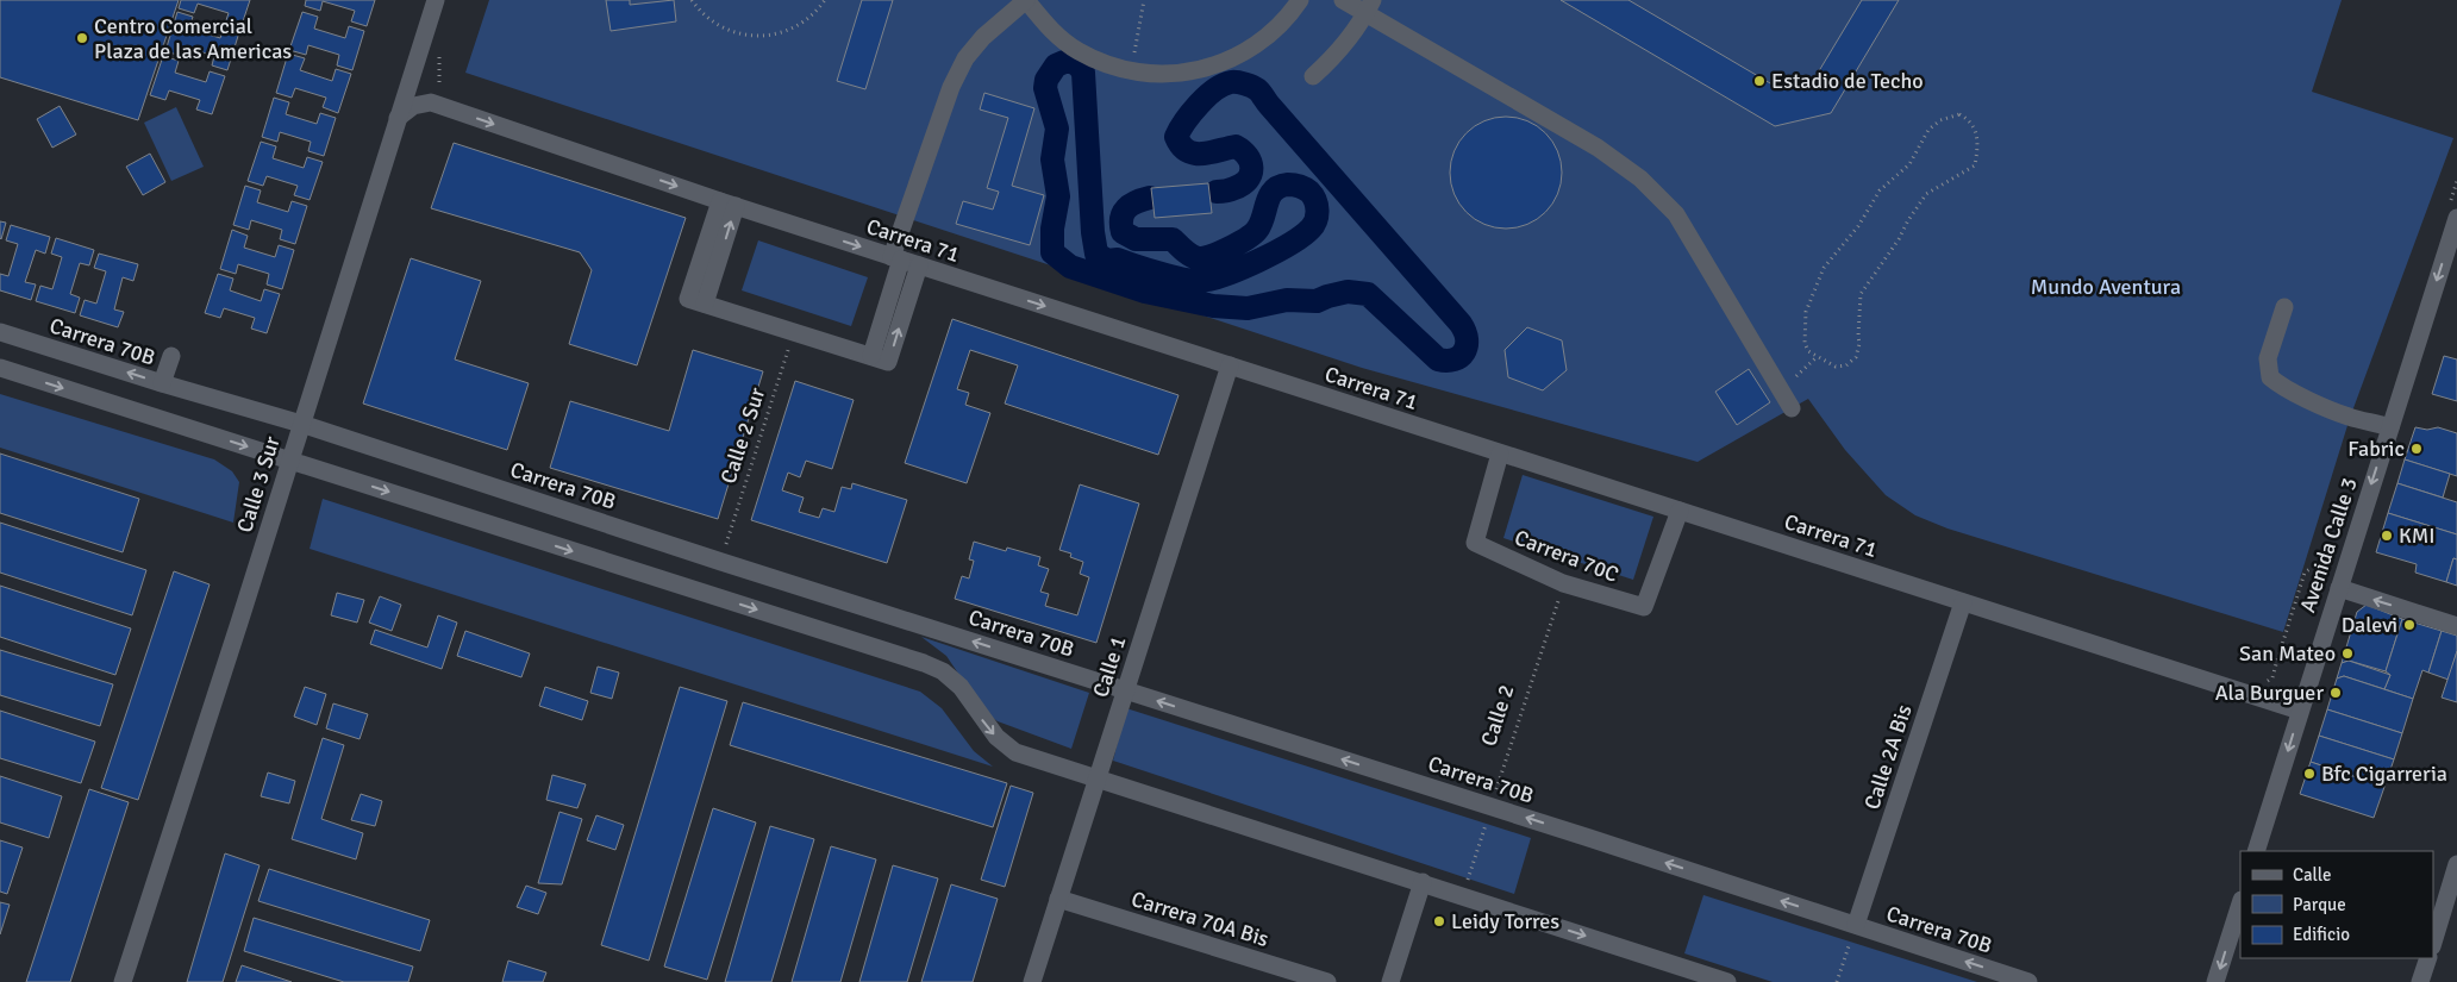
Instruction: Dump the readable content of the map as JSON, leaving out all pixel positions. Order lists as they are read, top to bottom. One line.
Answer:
{"streets":{"street":["Carrera 71","Carrera 70B","Calle 3 Sur","Avenida Calle 3","Carrera 70C","Calle 1","Calle 2A Bis","Carrera 70A Bis"],"path":["Calle 2 Sur","Calle 2"]},"crossings":[["Carrera 71","Avenida Calle 3"],["Carrera 71","Carrera 70C"],["Carrera 71","Calle 1"],["Carrera 71","Calle 2A Bis"],["Carrera 70B","Calle 3 Sur"],["Carrera 70B","Calle 1"],["Carrera 70B","Calle 2"],["Carrera 70B","Calle 2A Bis"],["Carrera 70C","Calle 2"],["Calle 1","Carrera 70A Bis"]],"one_way":["Carrera 71","Avenida Calle 3"],"parks":["Mundo Aventura"],"places":["Centro Comercial Plaza de las Americas","Estadio de Techo","Fabric","KMI","Dalevi","San Mateo","Ala Burguer","Bfc Cigarreria","Leidy Torres"],"legend":["Calle","Parque","Edificio"]}
